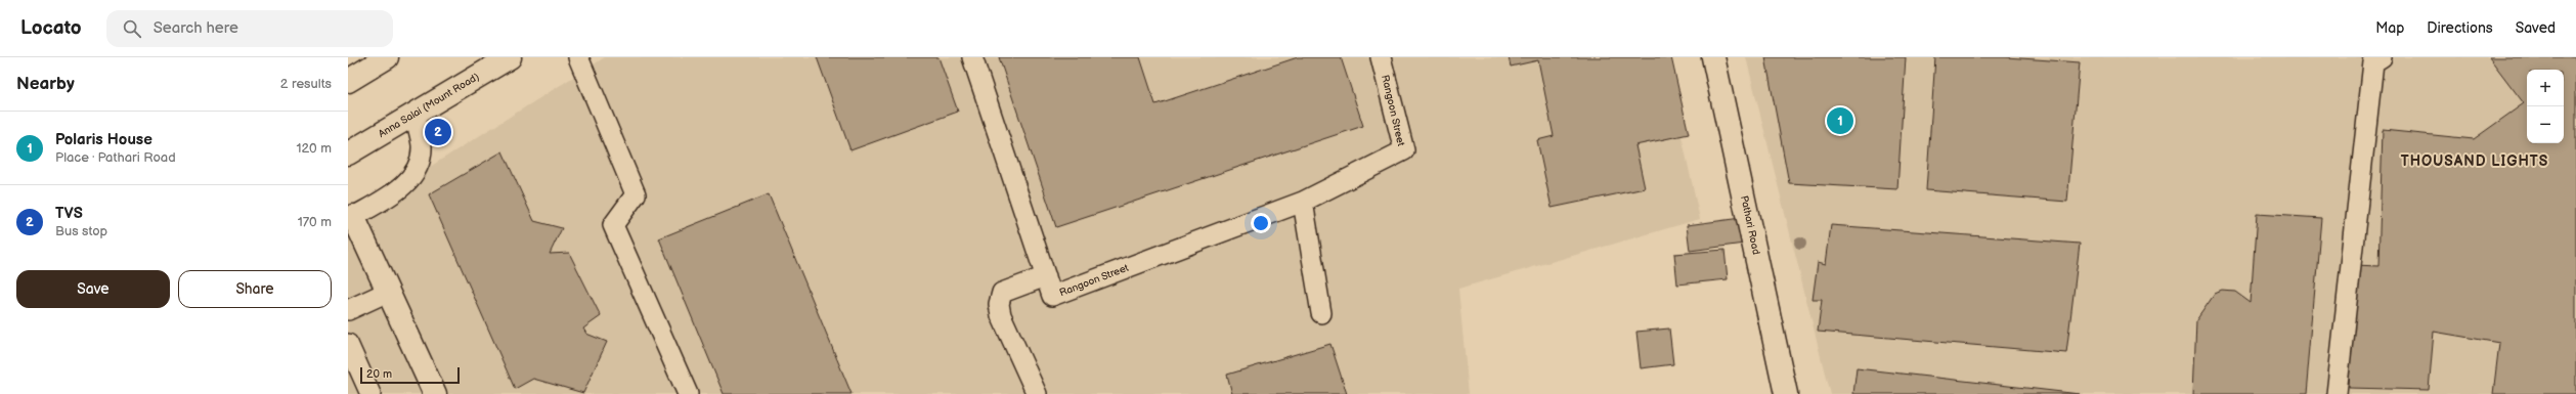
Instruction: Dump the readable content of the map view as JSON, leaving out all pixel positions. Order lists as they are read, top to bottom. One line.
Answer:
{"streets":{"street":["Anna Salai (Mount Road)","Pathari Road"],"lane":["Rangoon Street"]},"districts":["THOUSAND LIGHTS"],"scale_bar":"20 m","page":{"header":"Locato","search":"Search here","nav":["Map","Directions","Saved"],"heading":["Nearby","2 results"],"map_buttons":["+","−"],"pins":["1","2"],"list":[{"mark":"1","name":"Polaris House","note":"Place · Pathari Road","value":"120 m"},{"mark":"2","name":"TVS","note":"Bus stop","value":"170 m"}],"buttons":["Save","Share"],"scale":"20 m"}}
